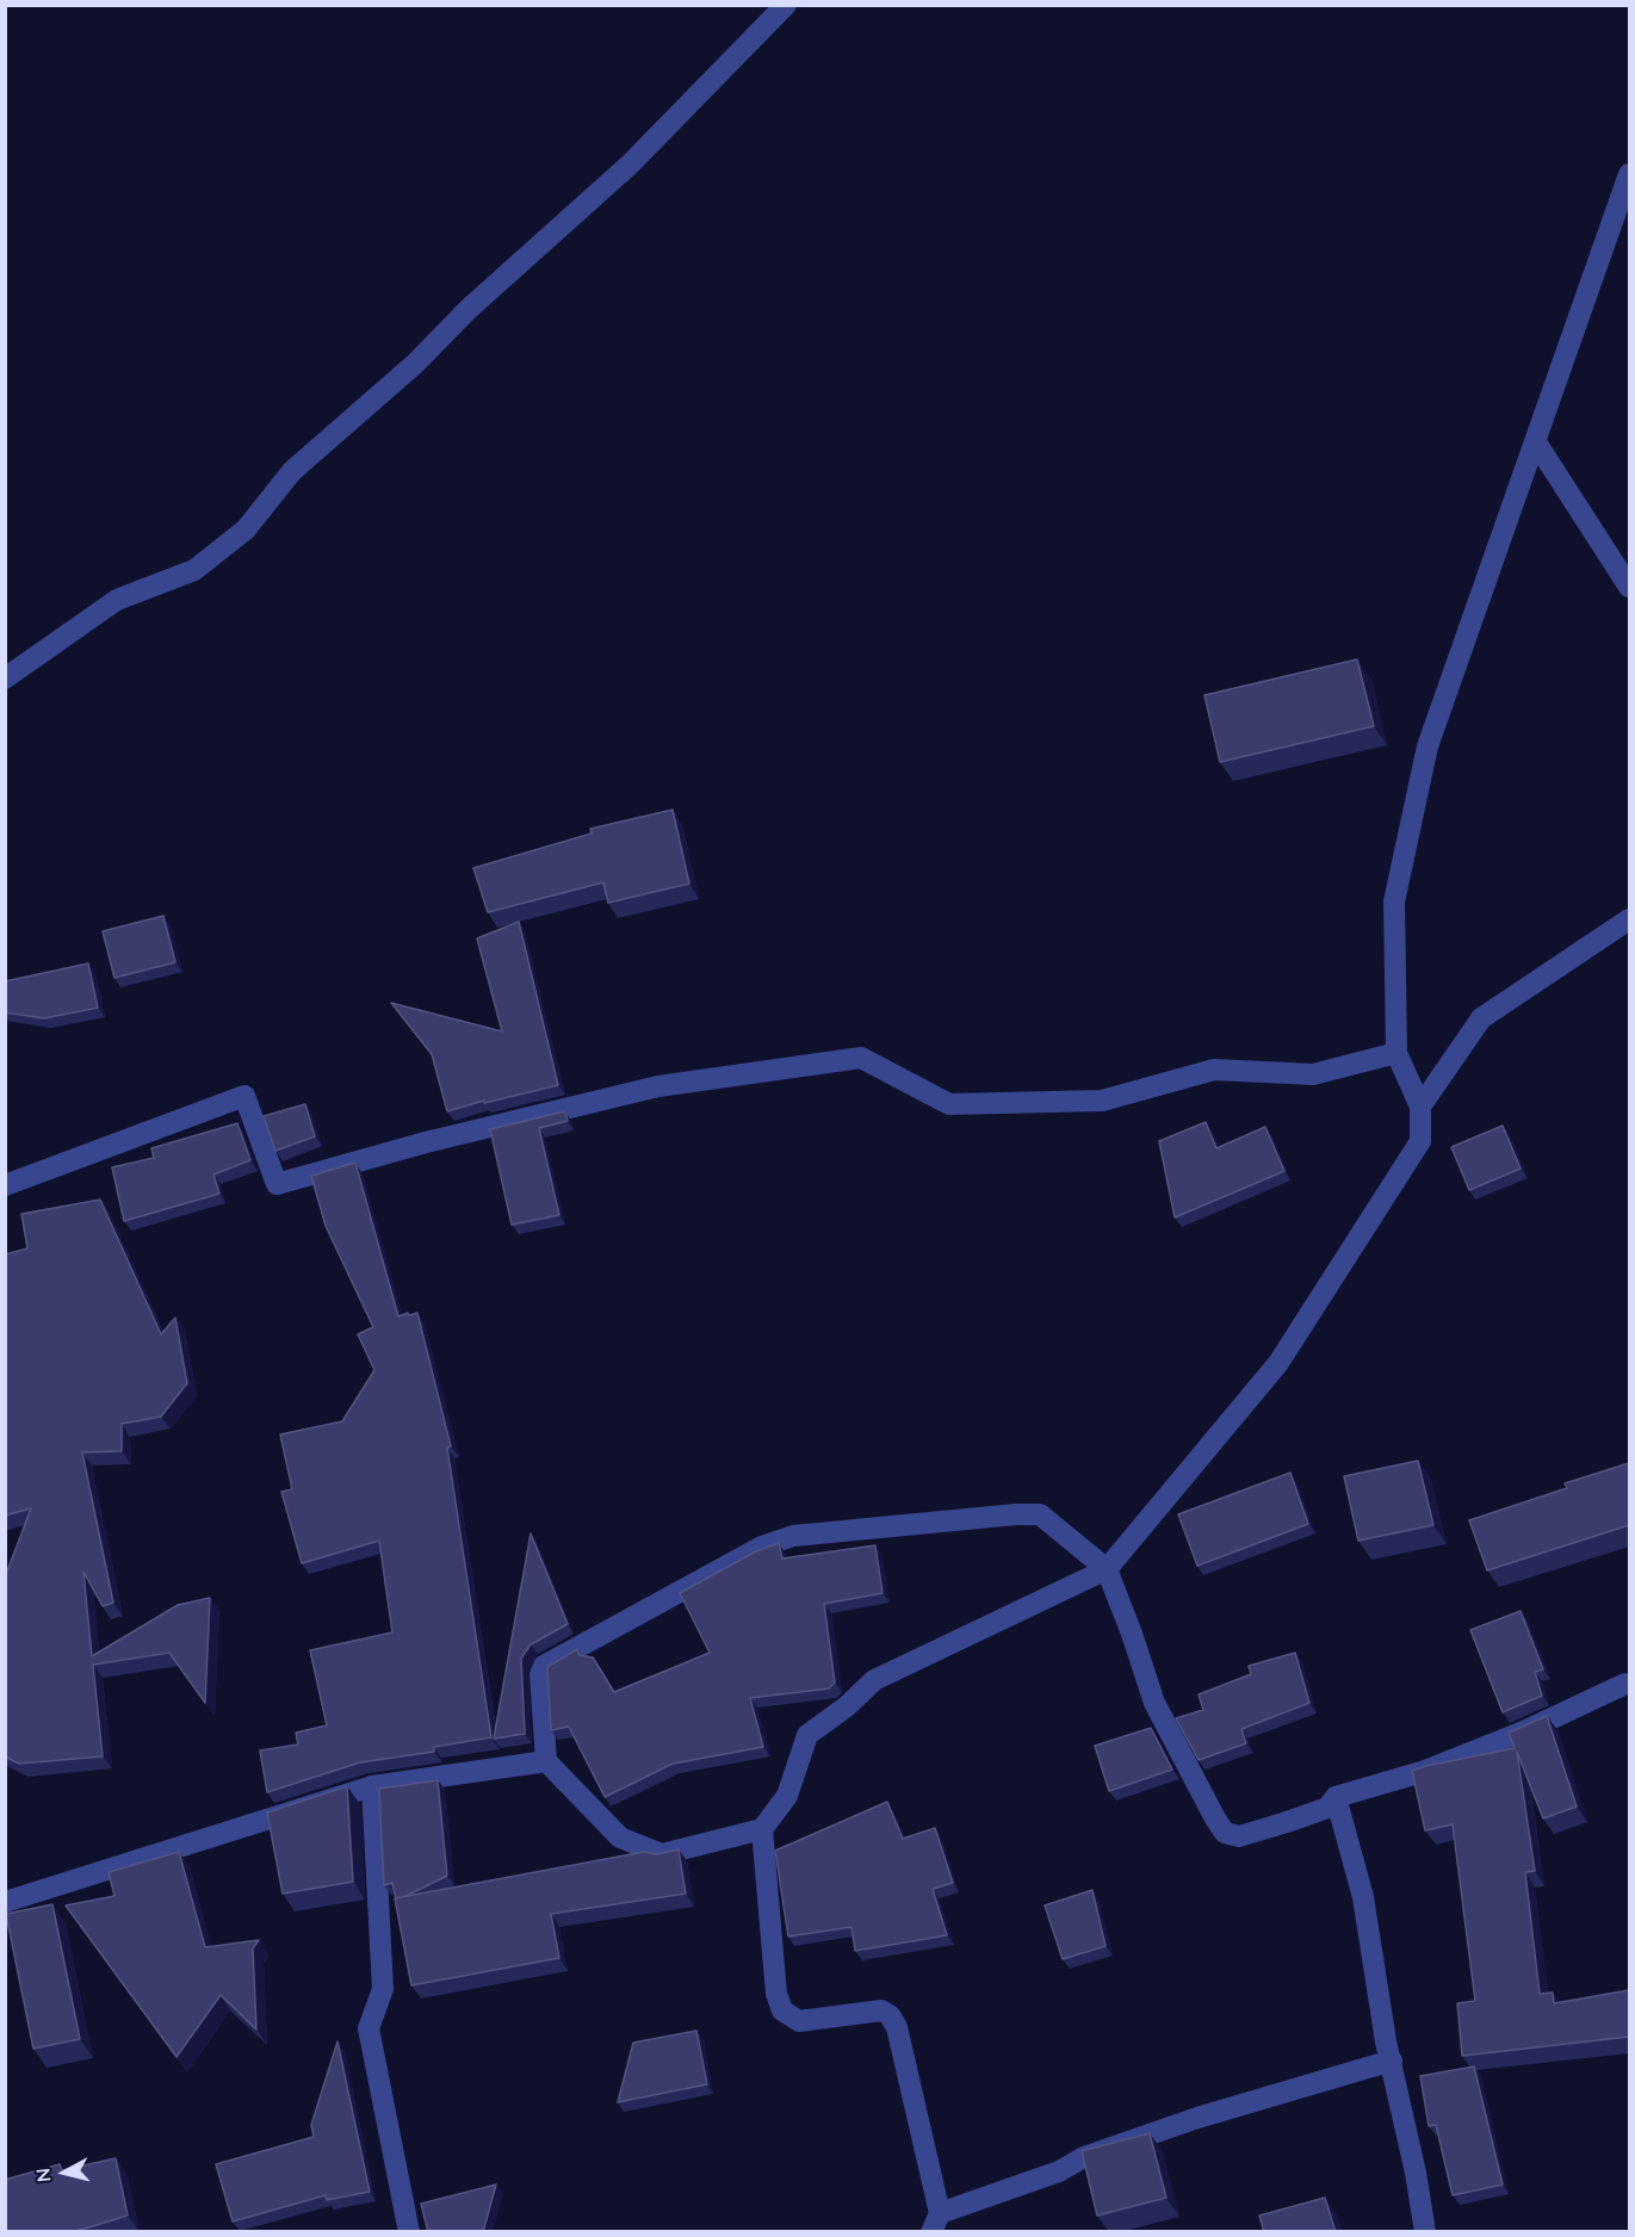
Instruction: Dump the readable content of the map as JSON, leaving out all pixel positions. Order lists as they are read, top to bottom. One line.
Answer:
{"north":"left"}
